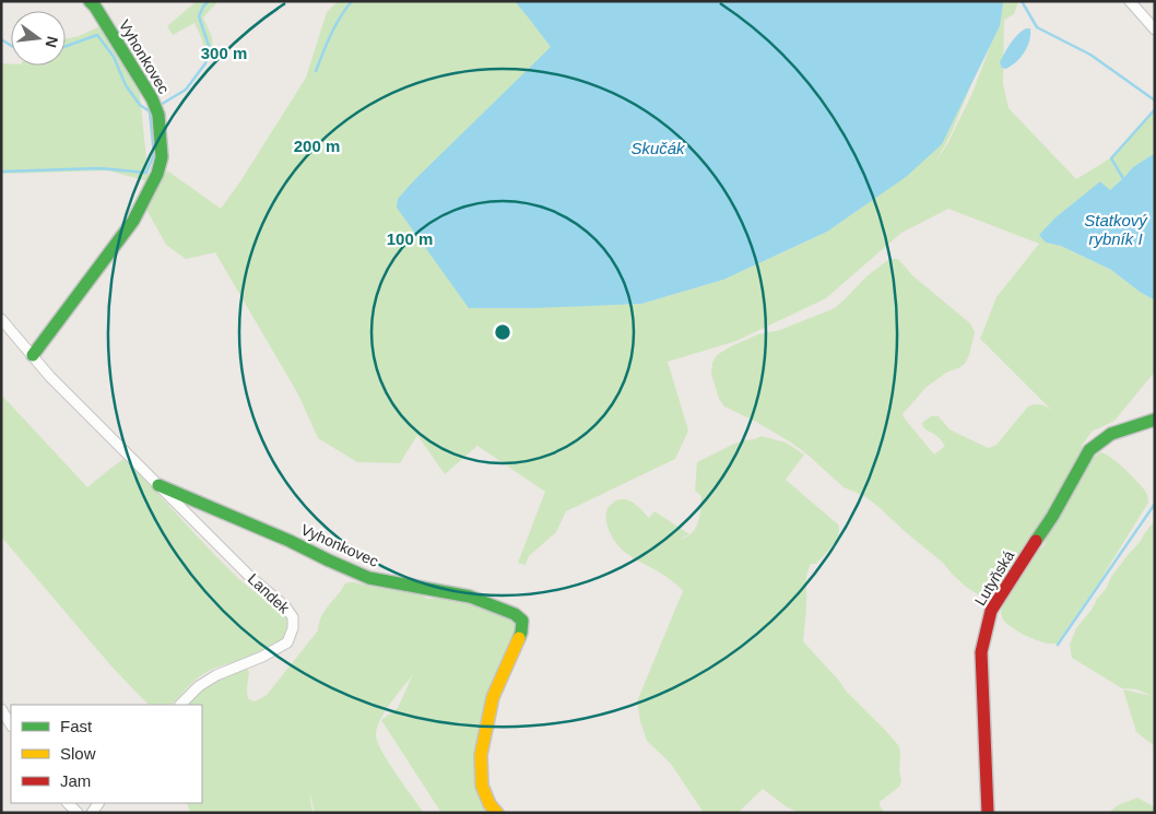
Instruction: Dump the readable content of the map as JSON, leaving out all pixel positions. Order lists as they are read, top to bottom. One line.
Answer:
{"streets":{"street":["Vyhonkovec","Lutyňská","Landek"]},"crossings":[["Vyhonkovec","Landek"]],"water":["Skučák","Statkový rybník I"],"legend":["Fast","Slow","Jam"],"north":"right","rings":["300 m","200 m","100 m"]}
